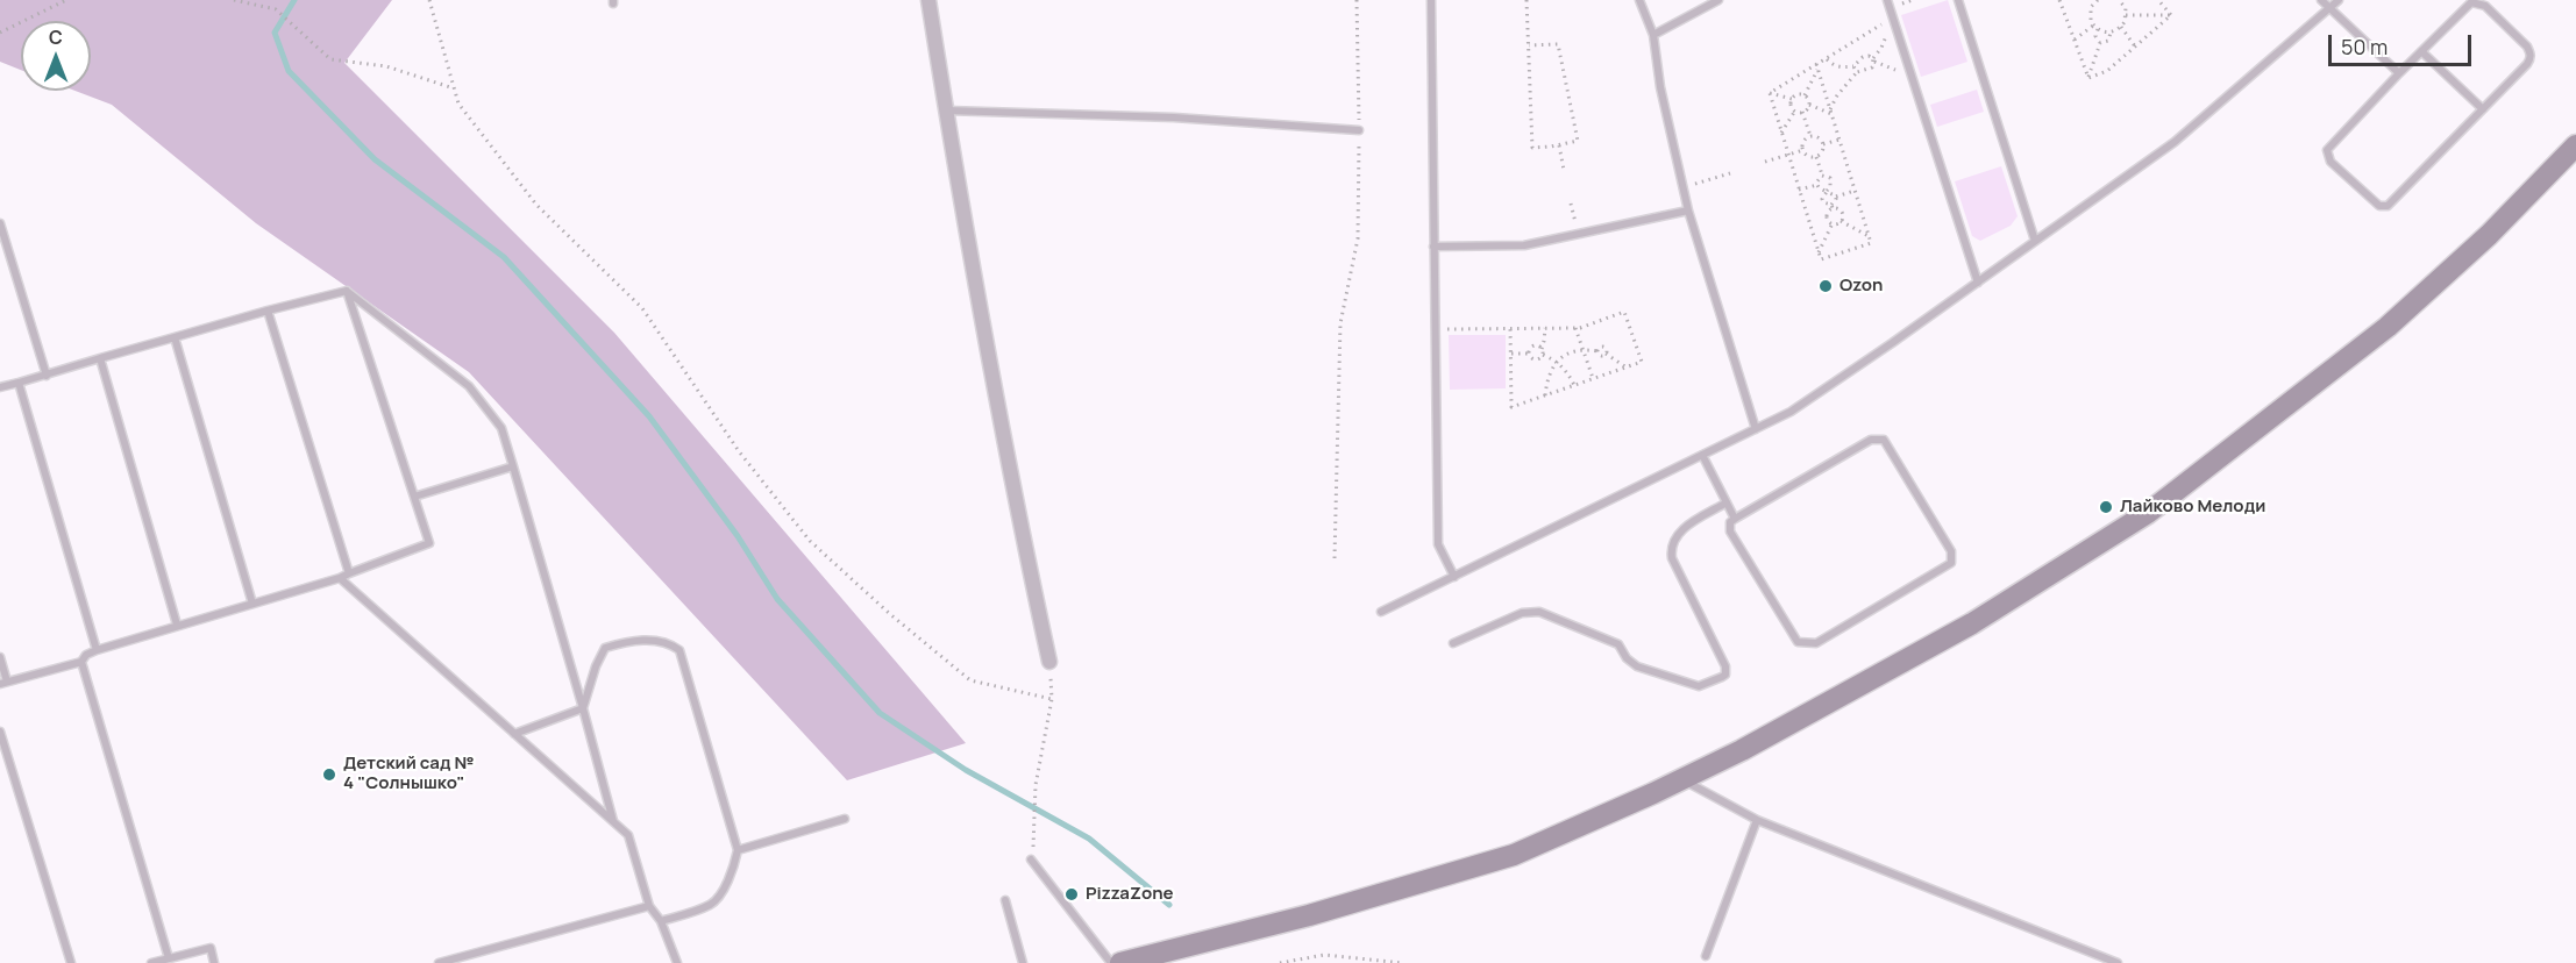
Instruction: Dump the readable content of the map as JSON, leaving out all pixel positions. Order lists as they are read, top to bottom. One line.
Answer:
{"places":["Ozon","Лайково Мелоди","Детский сад № 4 \"Солнышко\"","PizzaZone"],"scale_bar":"50 m","north":"top"}
